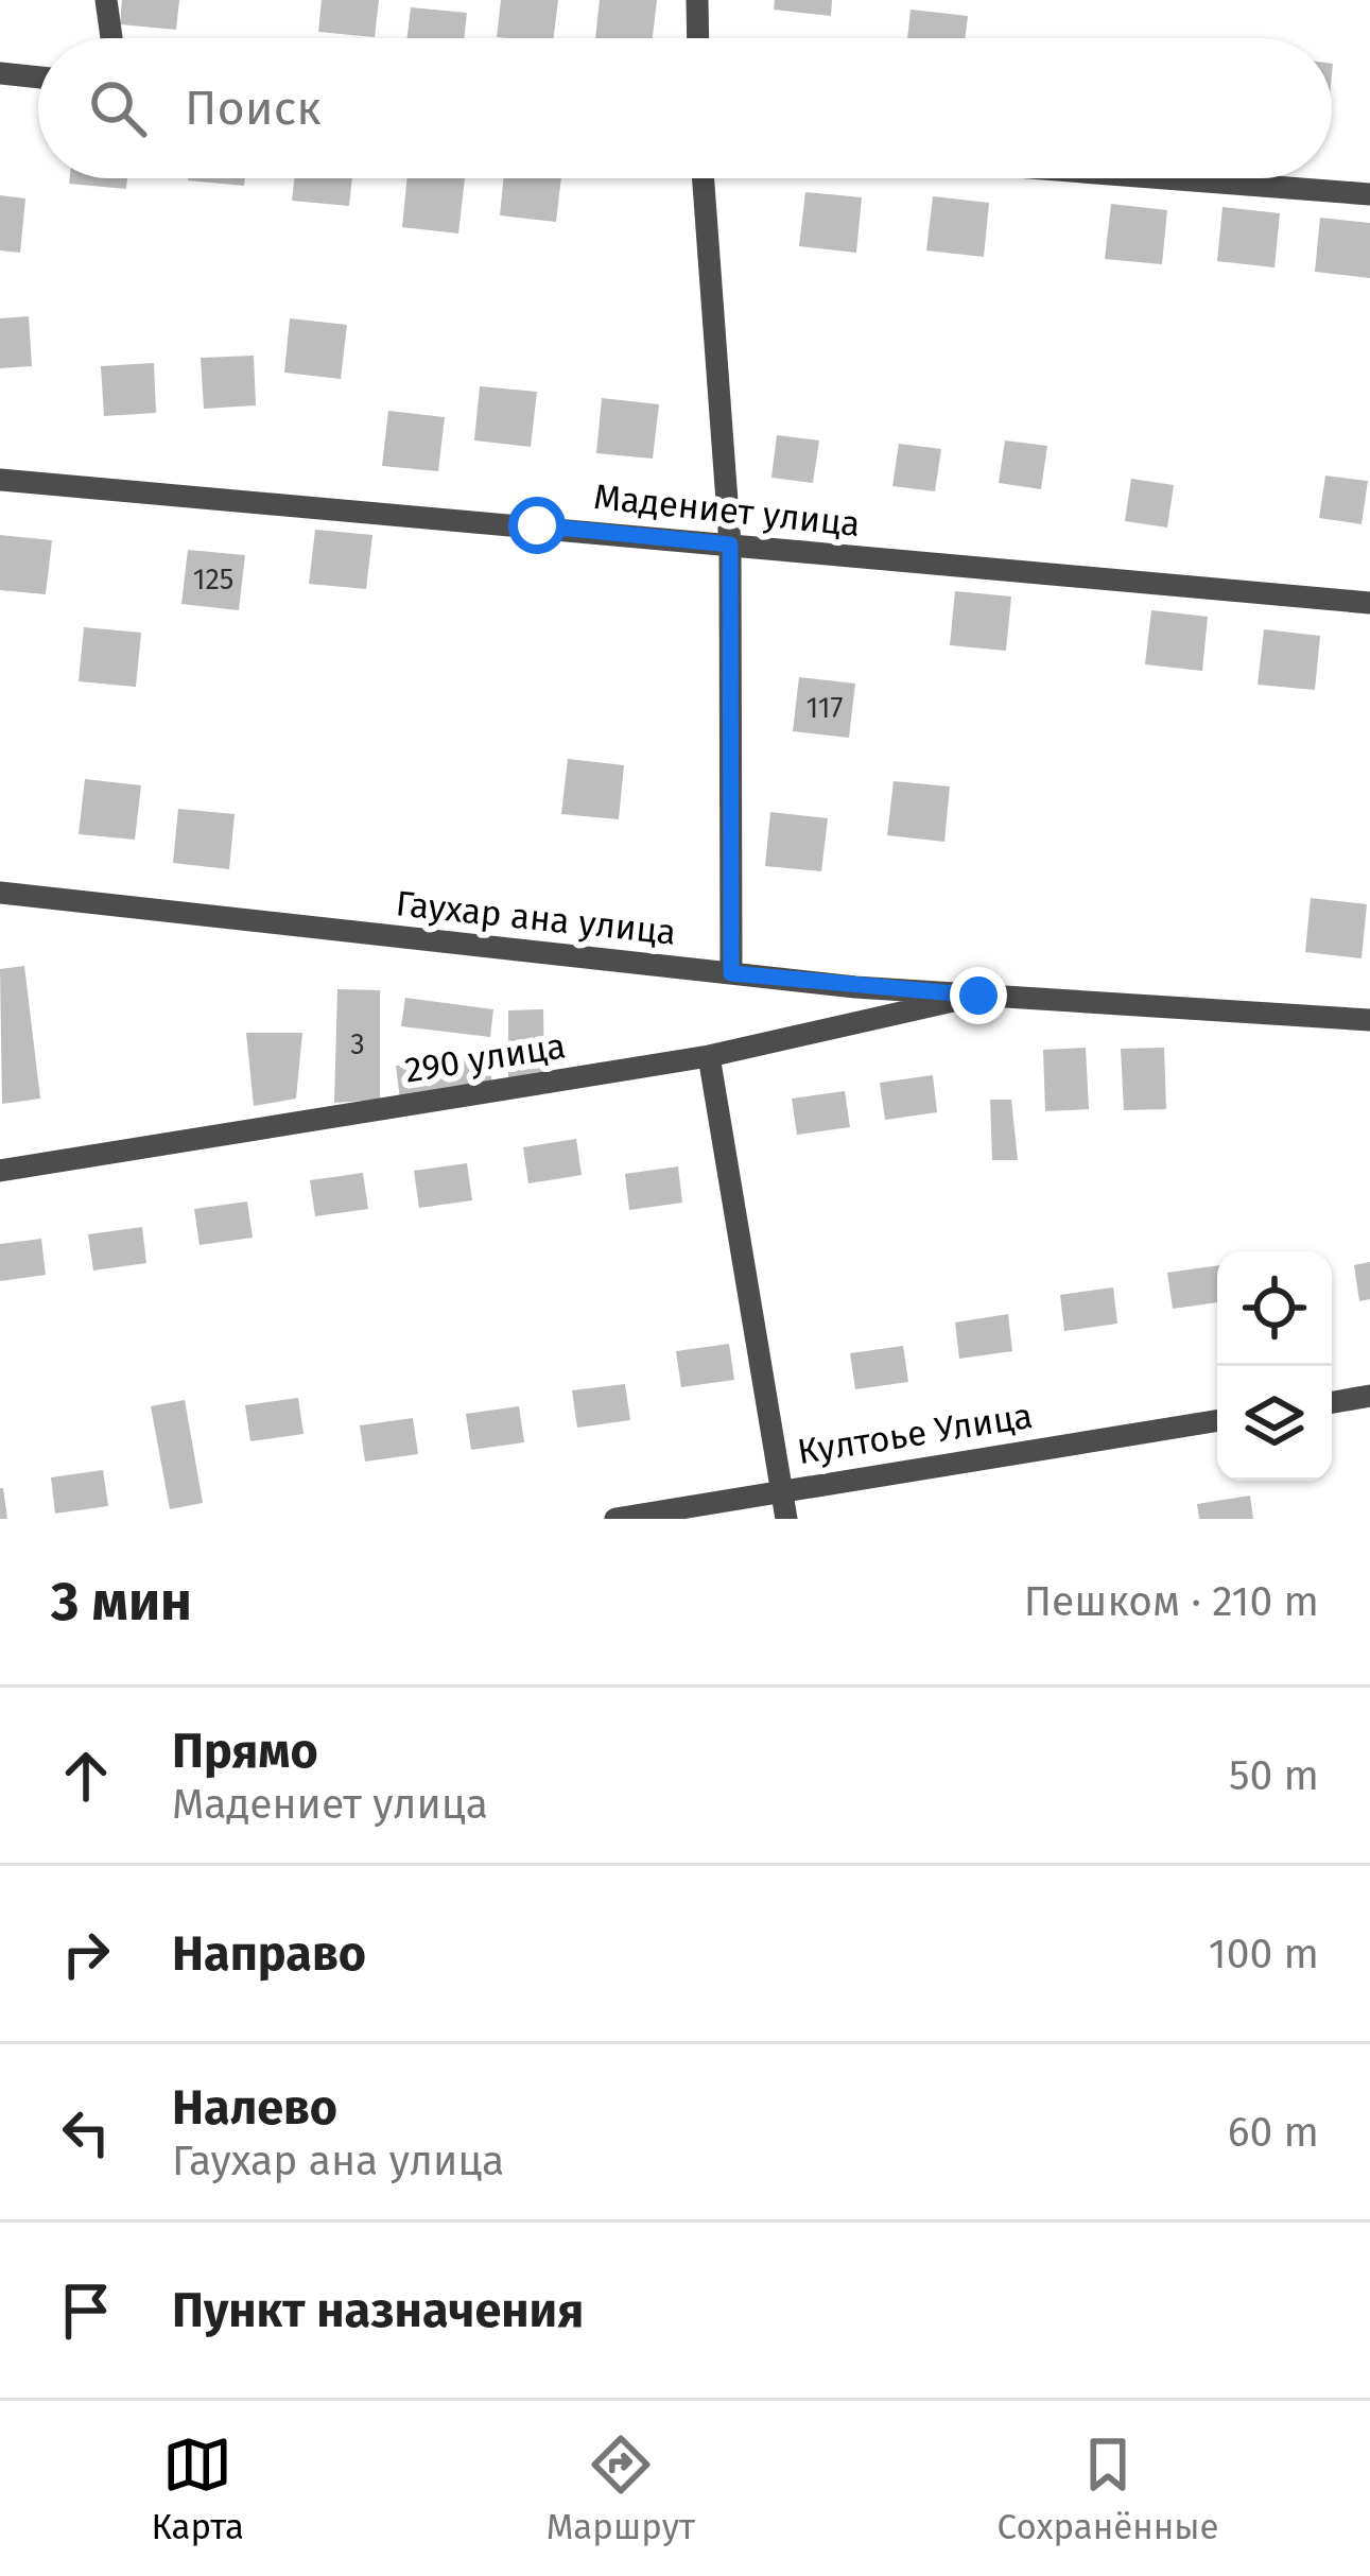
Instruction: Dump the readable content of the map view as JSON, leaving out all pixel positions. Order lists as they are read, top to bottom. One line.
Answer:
{"streets":{"street":["Мадениет улица","Гаухар ана улица","290 улица","Култоье Улица"]},"crossings":[["Гаухар ана улица","290 улица"]],"house_numbers":["125","117","3"],"page":{"search":"Поиск","heading":["3 мин","Пешком · 210 m"],"list":[["Прямо","Мадениет улица","50 m"],["Направо","100 m"],["Налево","Гаухар ана улица","60 m"],"Пункт назначения"],"nav":["Карта","Маршрут","Сохранённые"]}}
